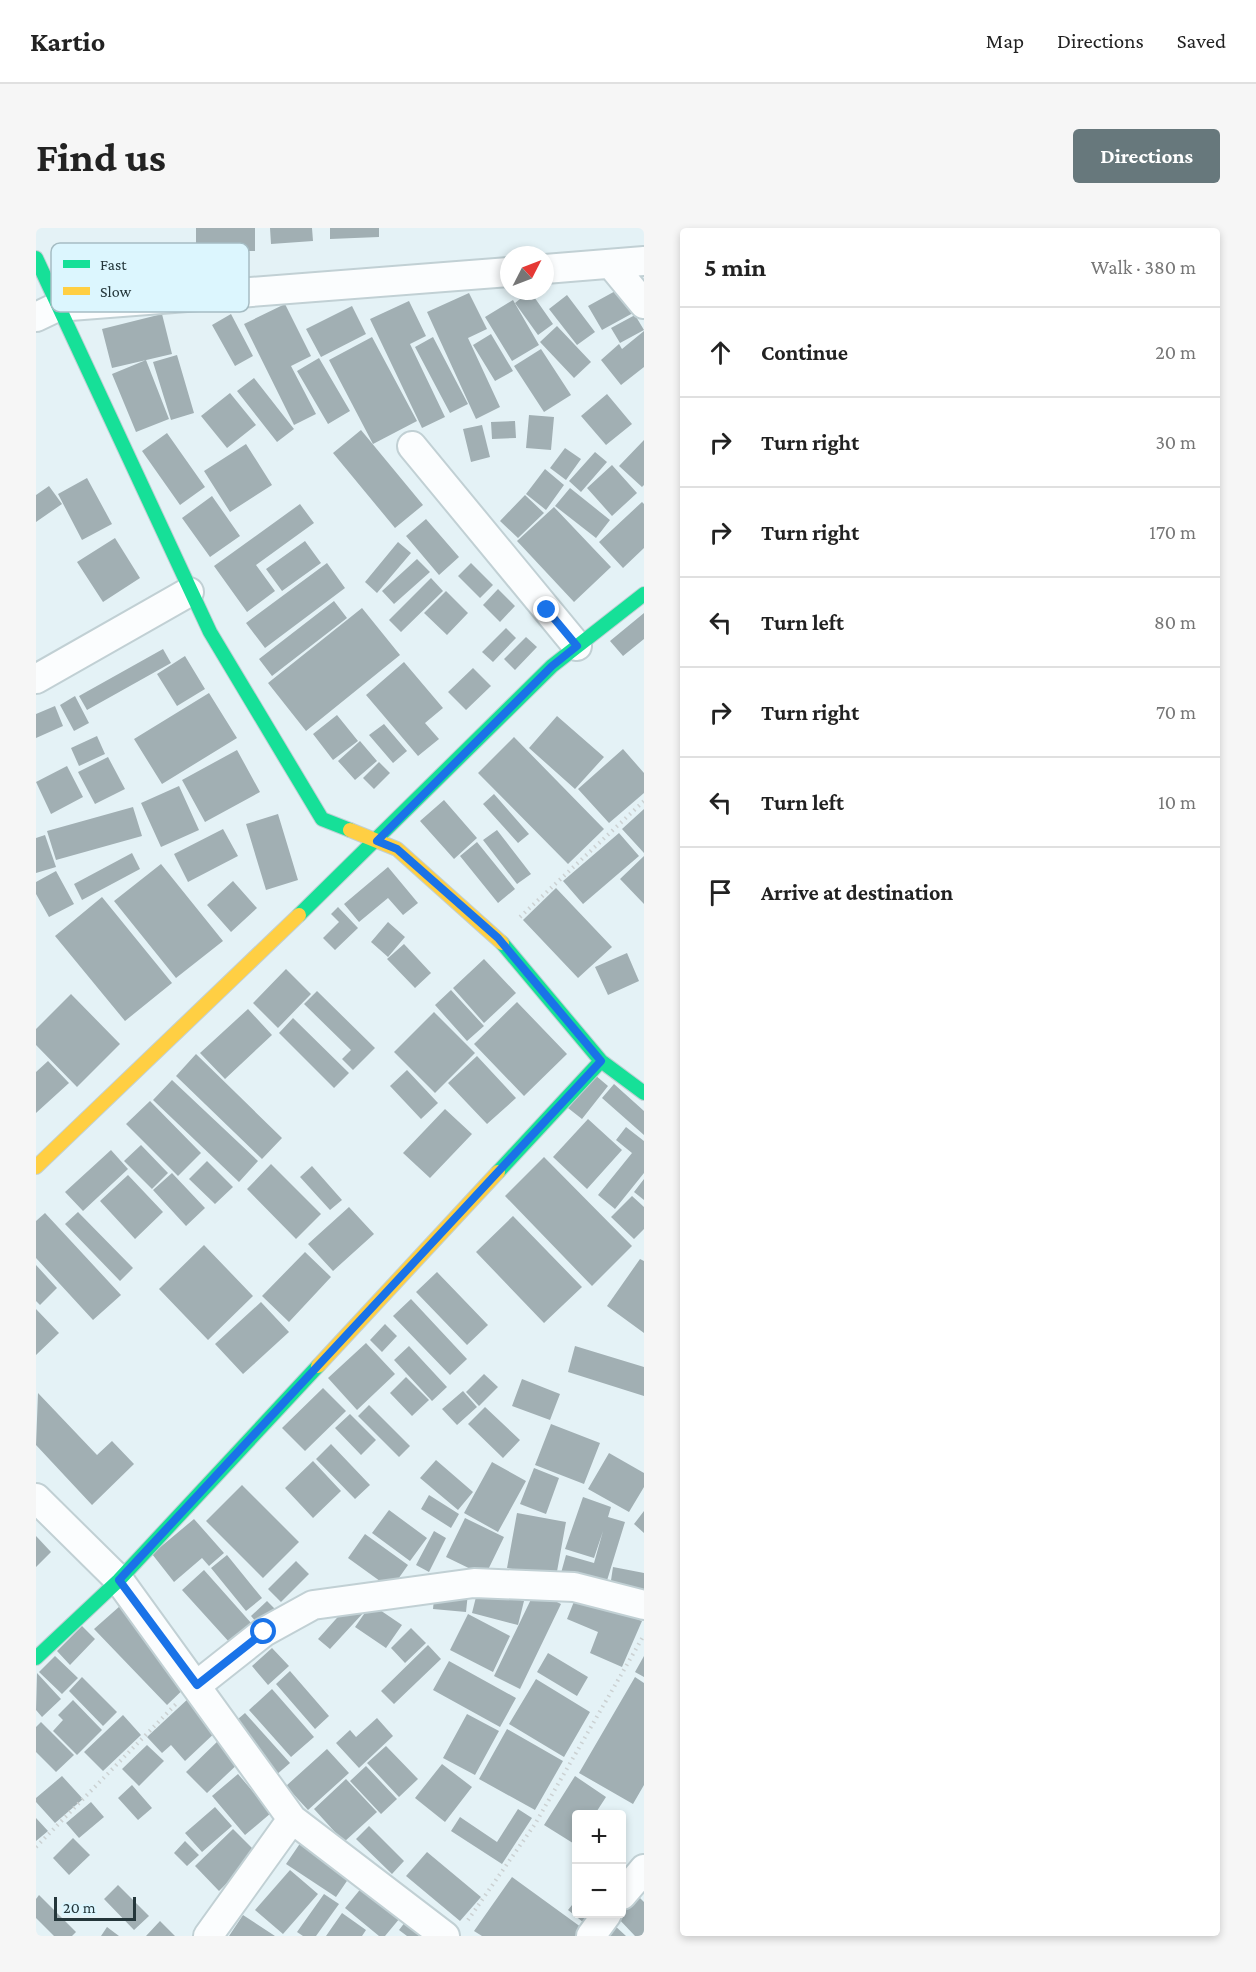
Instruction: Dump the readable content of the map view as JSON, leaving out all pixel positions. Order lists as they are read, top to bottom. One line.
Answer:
{"legend":["Fast","Slow"],"scale_bar":"20 m","north":"top right","page":{"header":"Kartio","nav":["Map","Directions","Saved"],"buttons":"Directions","title":"Find us","heading":["5 min","Walk · 380 m"],"list":[["Continue","20 m"],["Turn right","30 m"],["Turn right","170 m"],["Turn left","80 m"],["Turn right","70 m"],["Turn left","10 m"],"Arrive at destination"],"map_buttons":["+","−"],"scale":"20 m"}}
